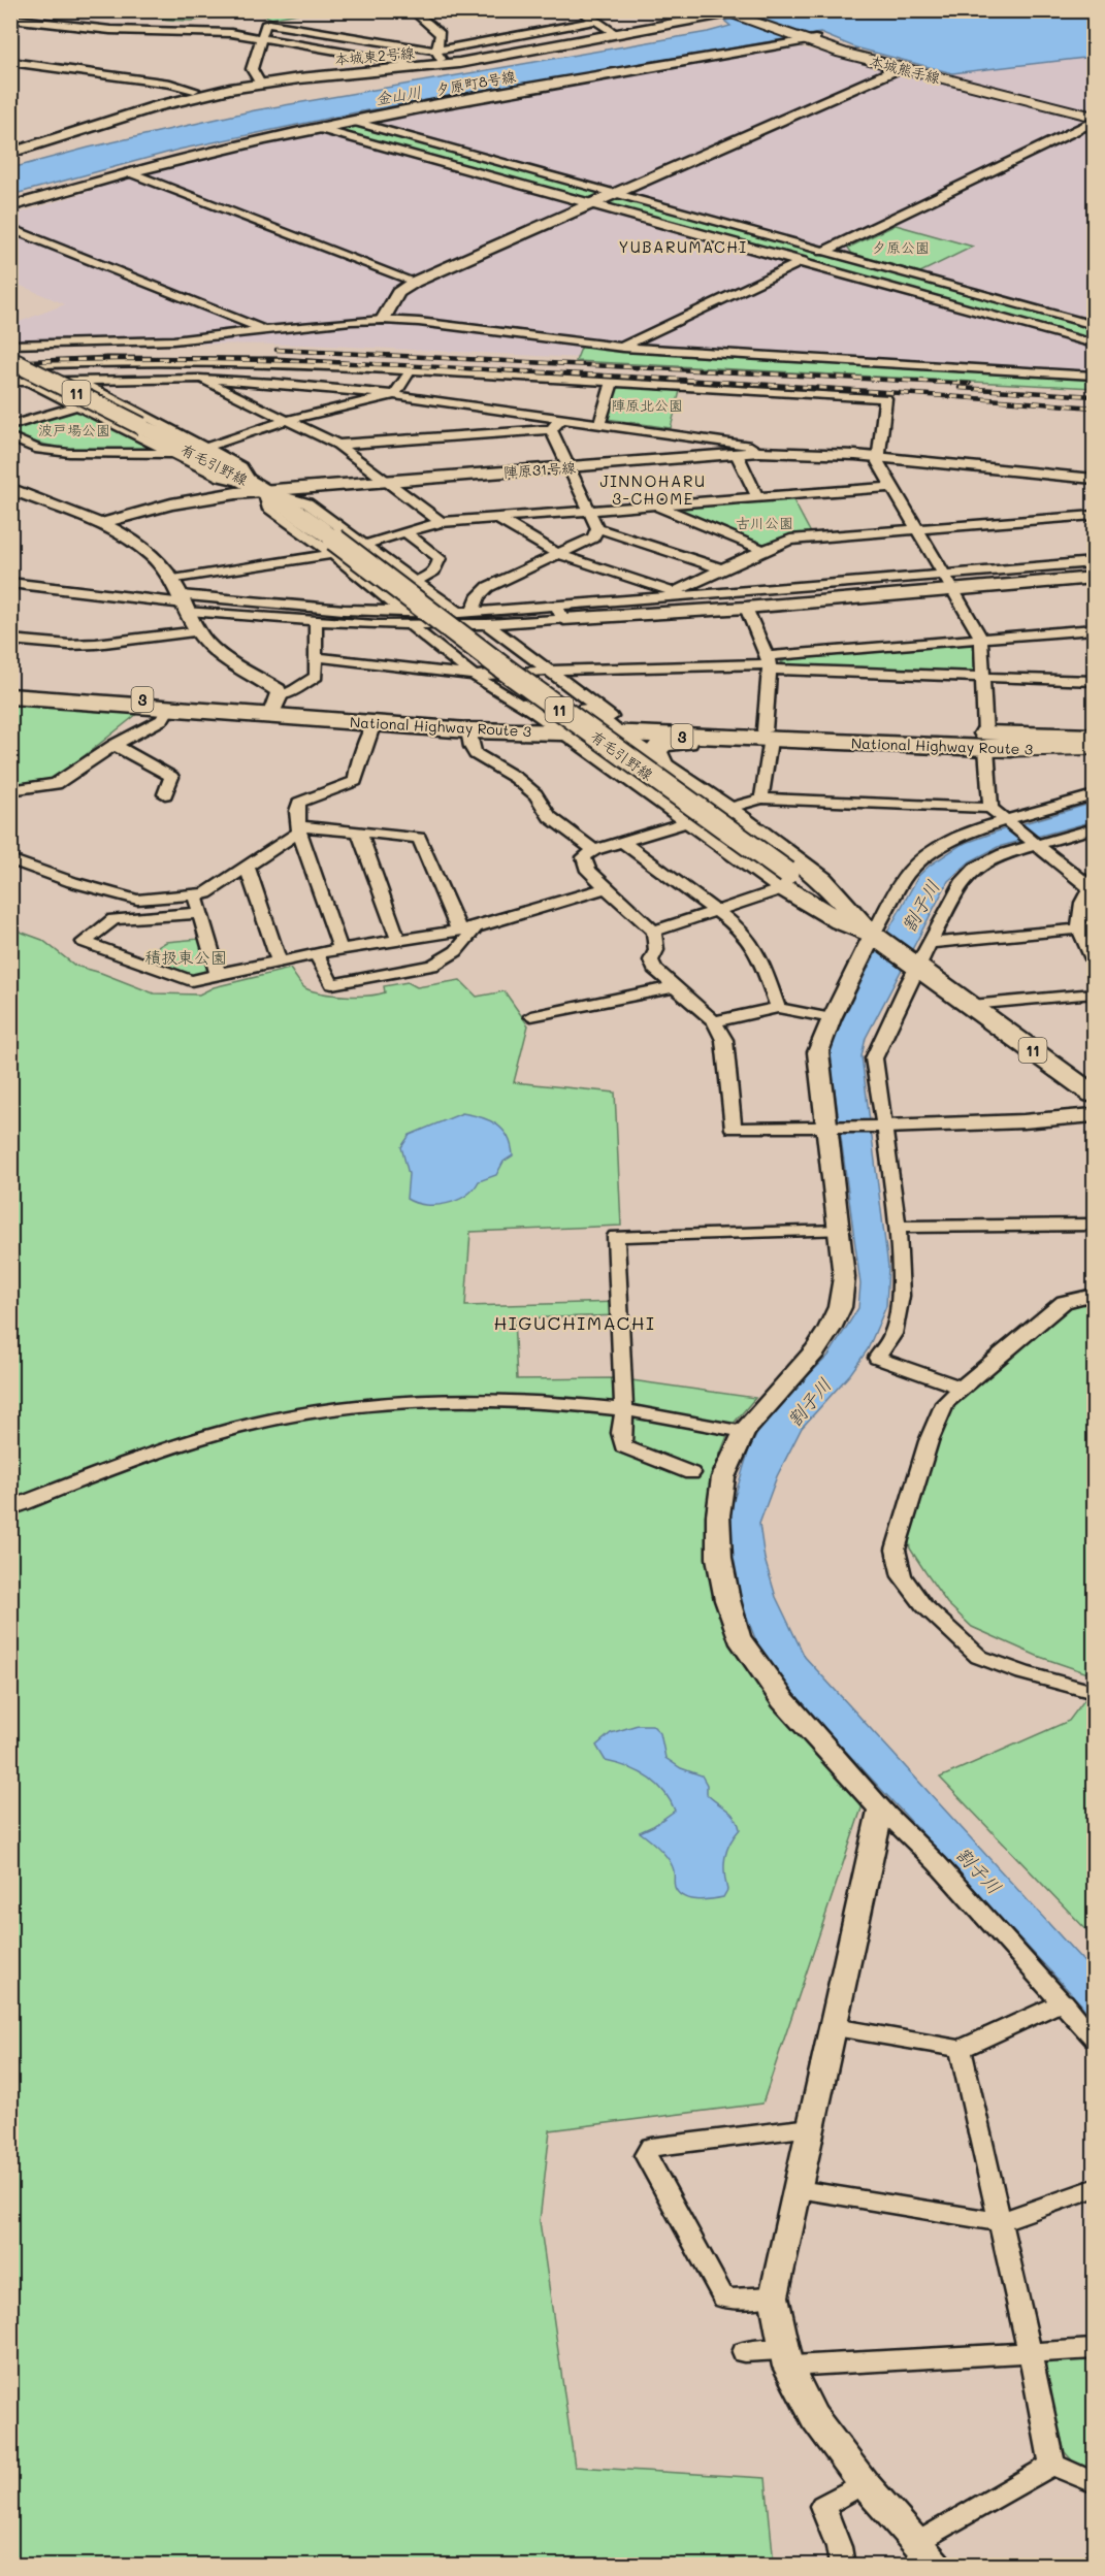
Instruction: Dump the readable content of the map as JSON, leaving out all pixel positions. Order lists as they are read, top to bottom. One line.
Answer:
{"streets":{"highway":["3","National Highway Route 3"],"main road":["本城熊手線","11","有毛引野線"],"street":["本城東2号線","夕原町8号線","陣原31号線"]},"crossings":[["本城東2号線","本城熊手線"],["本城熊手線","夕原町8号線"],["有毛引野線","陣原31号線"],["3","National Highway Route 3"]],"districts":["YUBARUMACHI","JINNOHARU 3-CHOME","HIGUCHIMACHI"],"water":["金山川","割子川"],"parks":["夕原公園","陣原北公園","波戸場公園","古川公園","積扱東公園"]}
